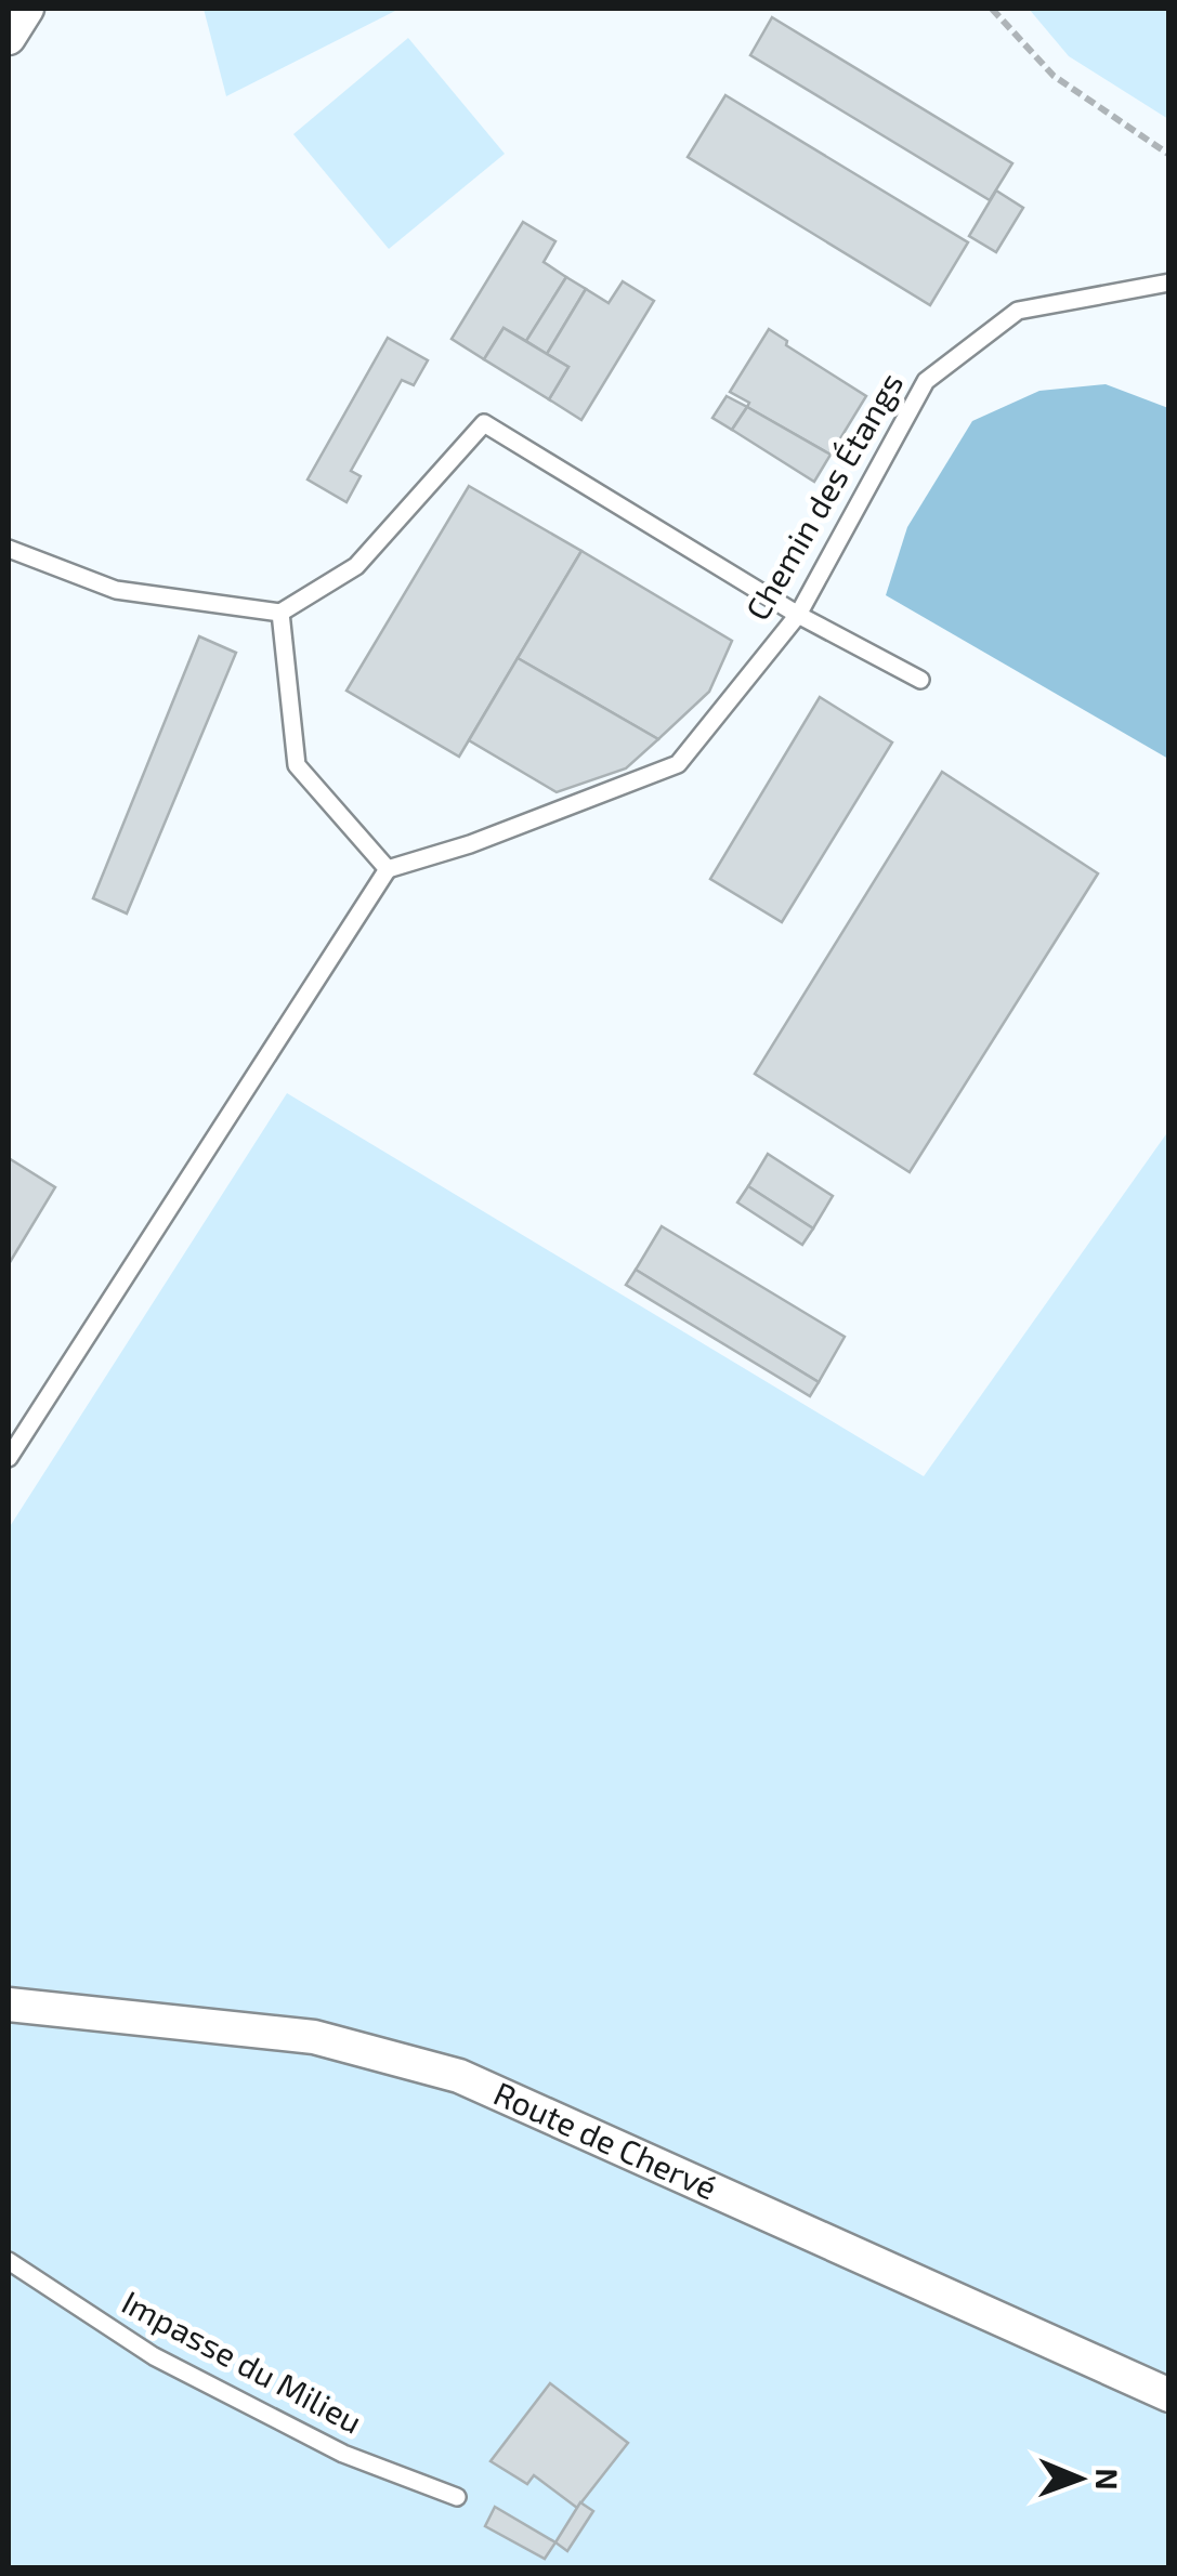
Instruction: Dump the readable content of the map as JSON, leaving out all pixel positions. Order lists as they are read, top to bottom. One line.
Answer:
{"streets":{"street":["Route de Chervé"],"lane":["Chemin des Étangs","Impasse du Milieu"]},"north":"right"}
